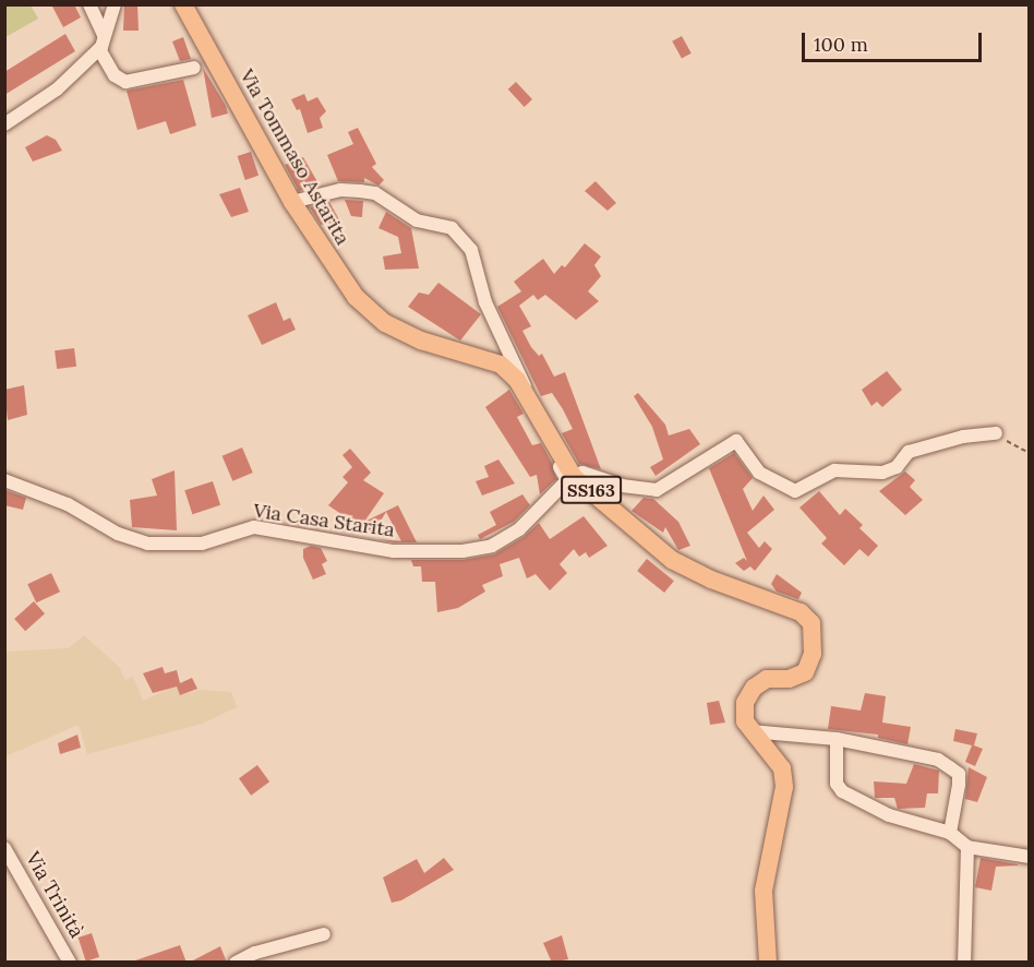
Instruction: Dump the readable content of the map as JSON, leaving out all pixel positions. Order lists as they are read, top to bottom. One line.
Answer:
{"streets":{"main road":["Via Tommaso Astarita","SS163"],"street":["Via Casa Starita","Via Trinità"]},"crossings":[["Via Tommaso Astarita","Via Casa Starita"]],"scale_bar":"100 m"}
